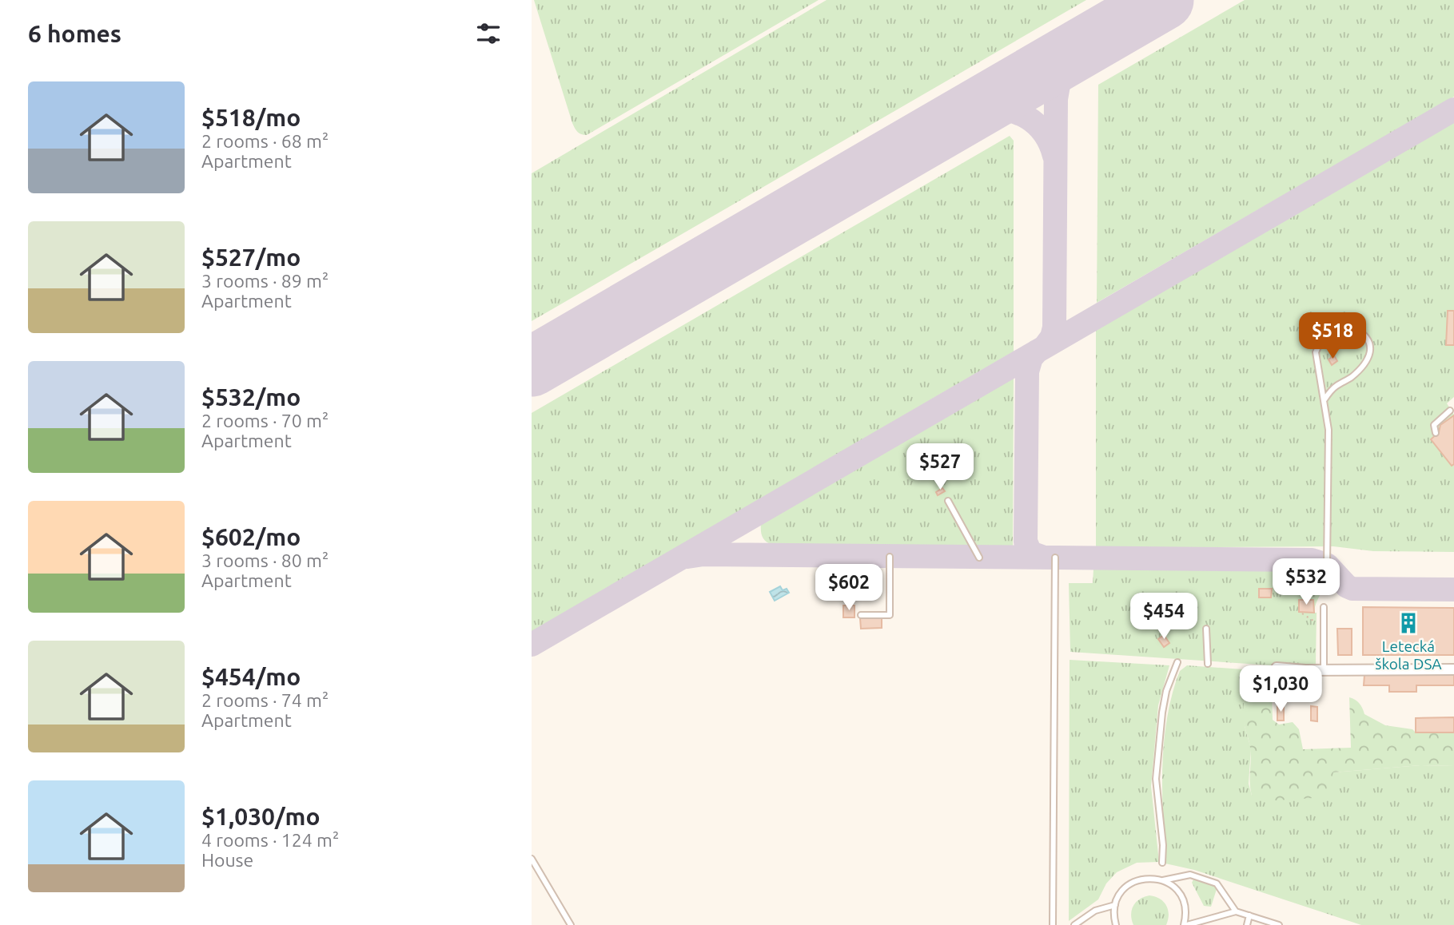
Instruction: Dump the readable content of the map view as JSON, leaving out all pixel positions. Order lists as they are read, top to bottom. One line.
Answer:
{"places":{"building":["Letecká škola DSA"]},"page":{"heading":"6 homes","list":[{"name":"$518/mo","note":"2 rooms · 68 m² · Apartment"},{"name":"$527/mo","note":"3 rooms · 89 m² · Apartment"},{"name":"$532/mo","note":"2 rooms · 70 m² · Apartment"},{"name":"$602/mo","note":"3 rooms · 80 m² · Apartment"},{"name":"$454/mo","note":"2 rooms · 74 m² · Apartment"},{"name":"$1,030/mo","note":"4 rooms · 124 m² · House"}],"price":["$518","$527","$532","$602","$454","$1,030"]}}
